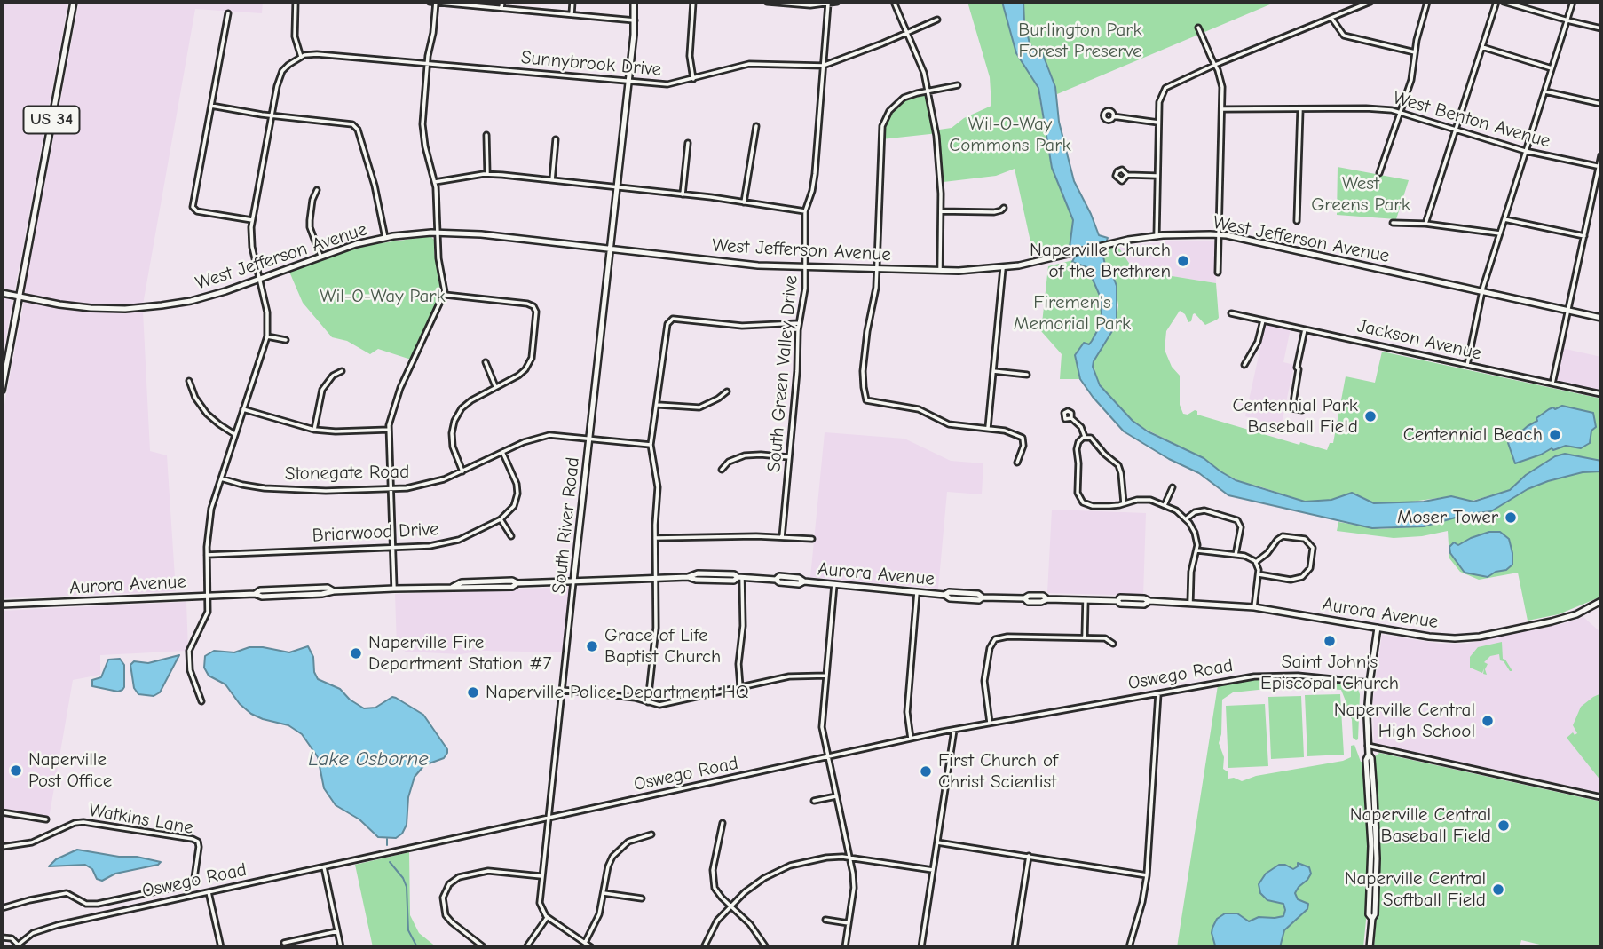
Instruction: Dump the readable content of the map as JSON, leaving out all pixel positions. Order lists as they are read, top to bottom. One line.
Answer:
{"streets":{"street":["Sunnybrook Drive","US 34","West Benton Avenue","West Jefferson Avenue","Jackson Avenue","South Green Valley Drive","Stonegate Road","South River Road","Briarwood Drive","Aurora Avenue","Oswego Road","Watkins Lane"]},"crossings":[["Sunnybrook Drive","South Green Valley Drive"],["Sunnybrook Drive","South River Road"],["US 34","West Jefferson Avenue"],["West Jefferson Avenue","South Green Valley Drive"],["West Jefferson Avenue","South River Road"],["Stonegate Road","South River Road"],["South River Road","Aurora Avenue"],["South River Road","Oswego Road"]],"water":["Lake Osborne"],"parks":["Burlington Park Forest Preserve","Wil-O-Way Commons Park","West Greens Park","Wil-O-Way Park","Firemen's Memorial Park"],"places":["Naperville Church of the Brethren","Centennial Park Baseball Field","Centennial Beach","Moser Tower","Saint John's Episcopal Church","Grace of Life Baptist Church","Naperville Fire Department Station #7","Naperville Police Department HQ","Naperville Central High School","Naperville Post Office","First Church of Christ Scientist","Naperville Central Baseball Field","Naperville Central Softball Field"]}
